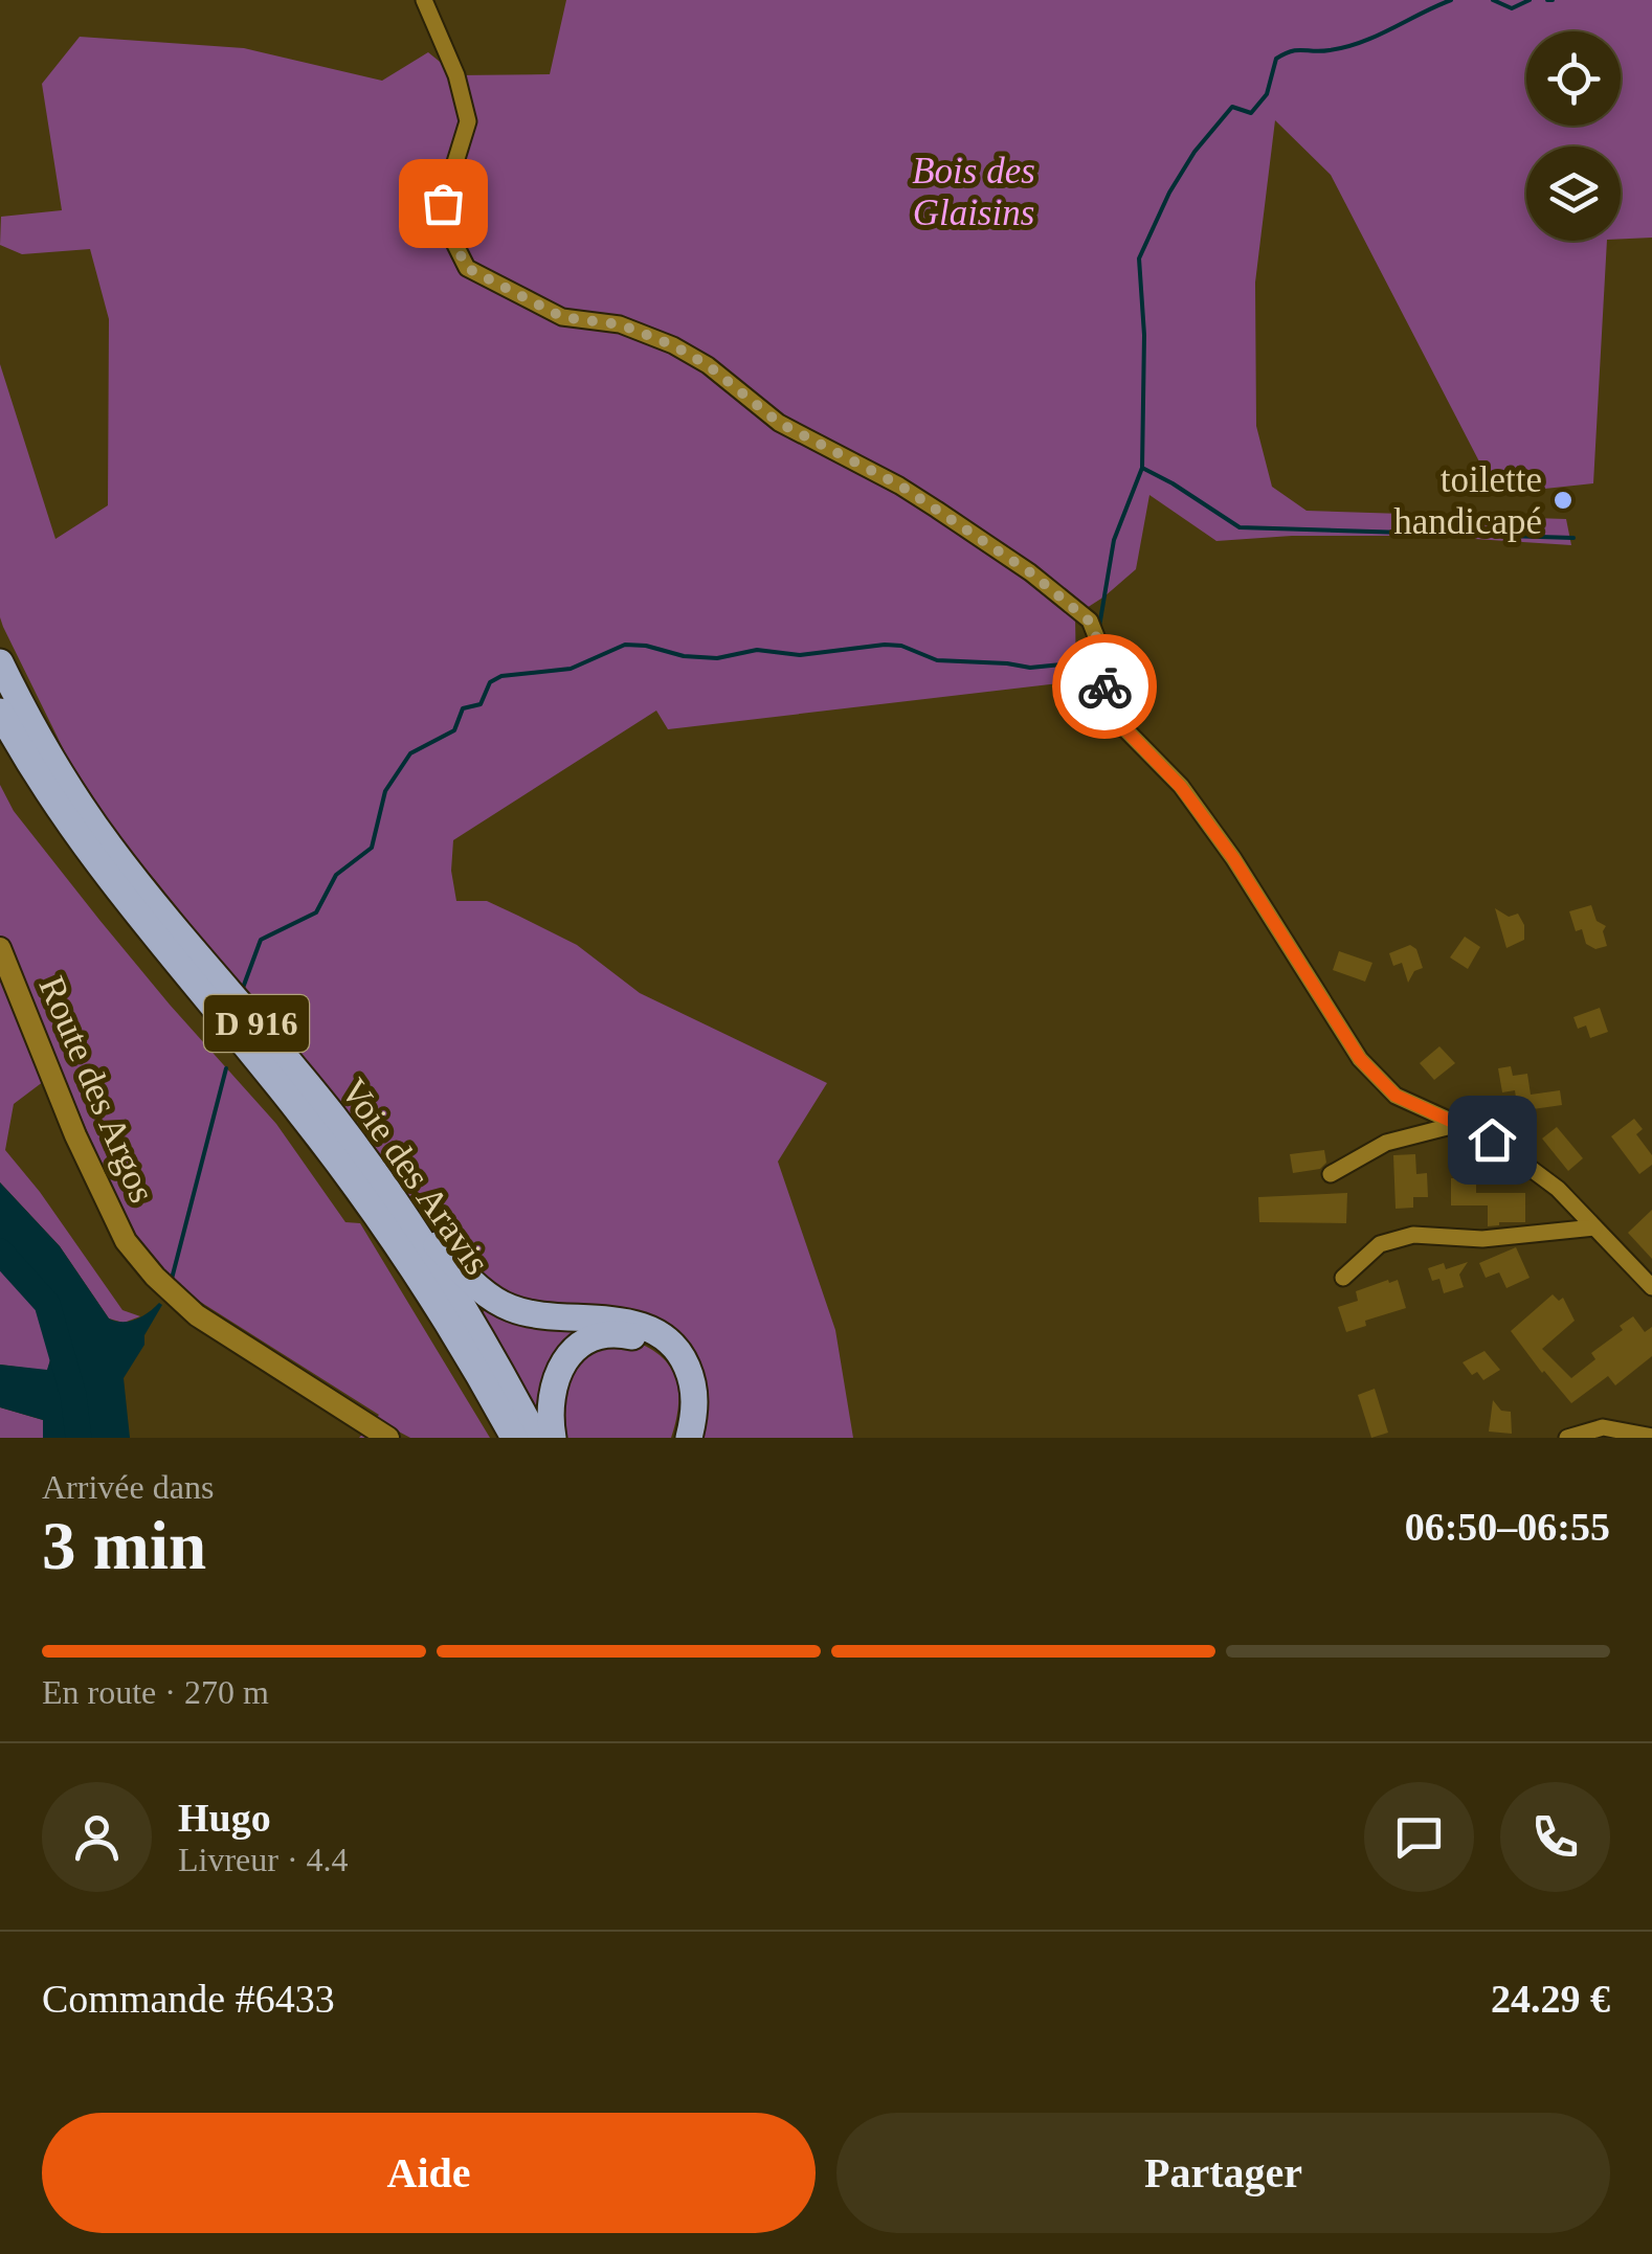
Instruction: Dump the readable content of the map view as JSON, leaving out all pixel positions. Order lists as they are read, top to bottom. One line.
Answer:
{"streets":{"highway":["D 916","Voie des Aravis"],"street":["Route des Argos"]},"parks":["Bois des Glaisins"],"places":["toilette handicapé"],"page":{"heading":["3 min","Arrivée dans","06:50–06:55"],"panel":["Hugo","Livreur · 4.4","Commande #6433","24.29 €"],"bar":"En route · 270 m","buttons":["Aide","Partager"]}}
